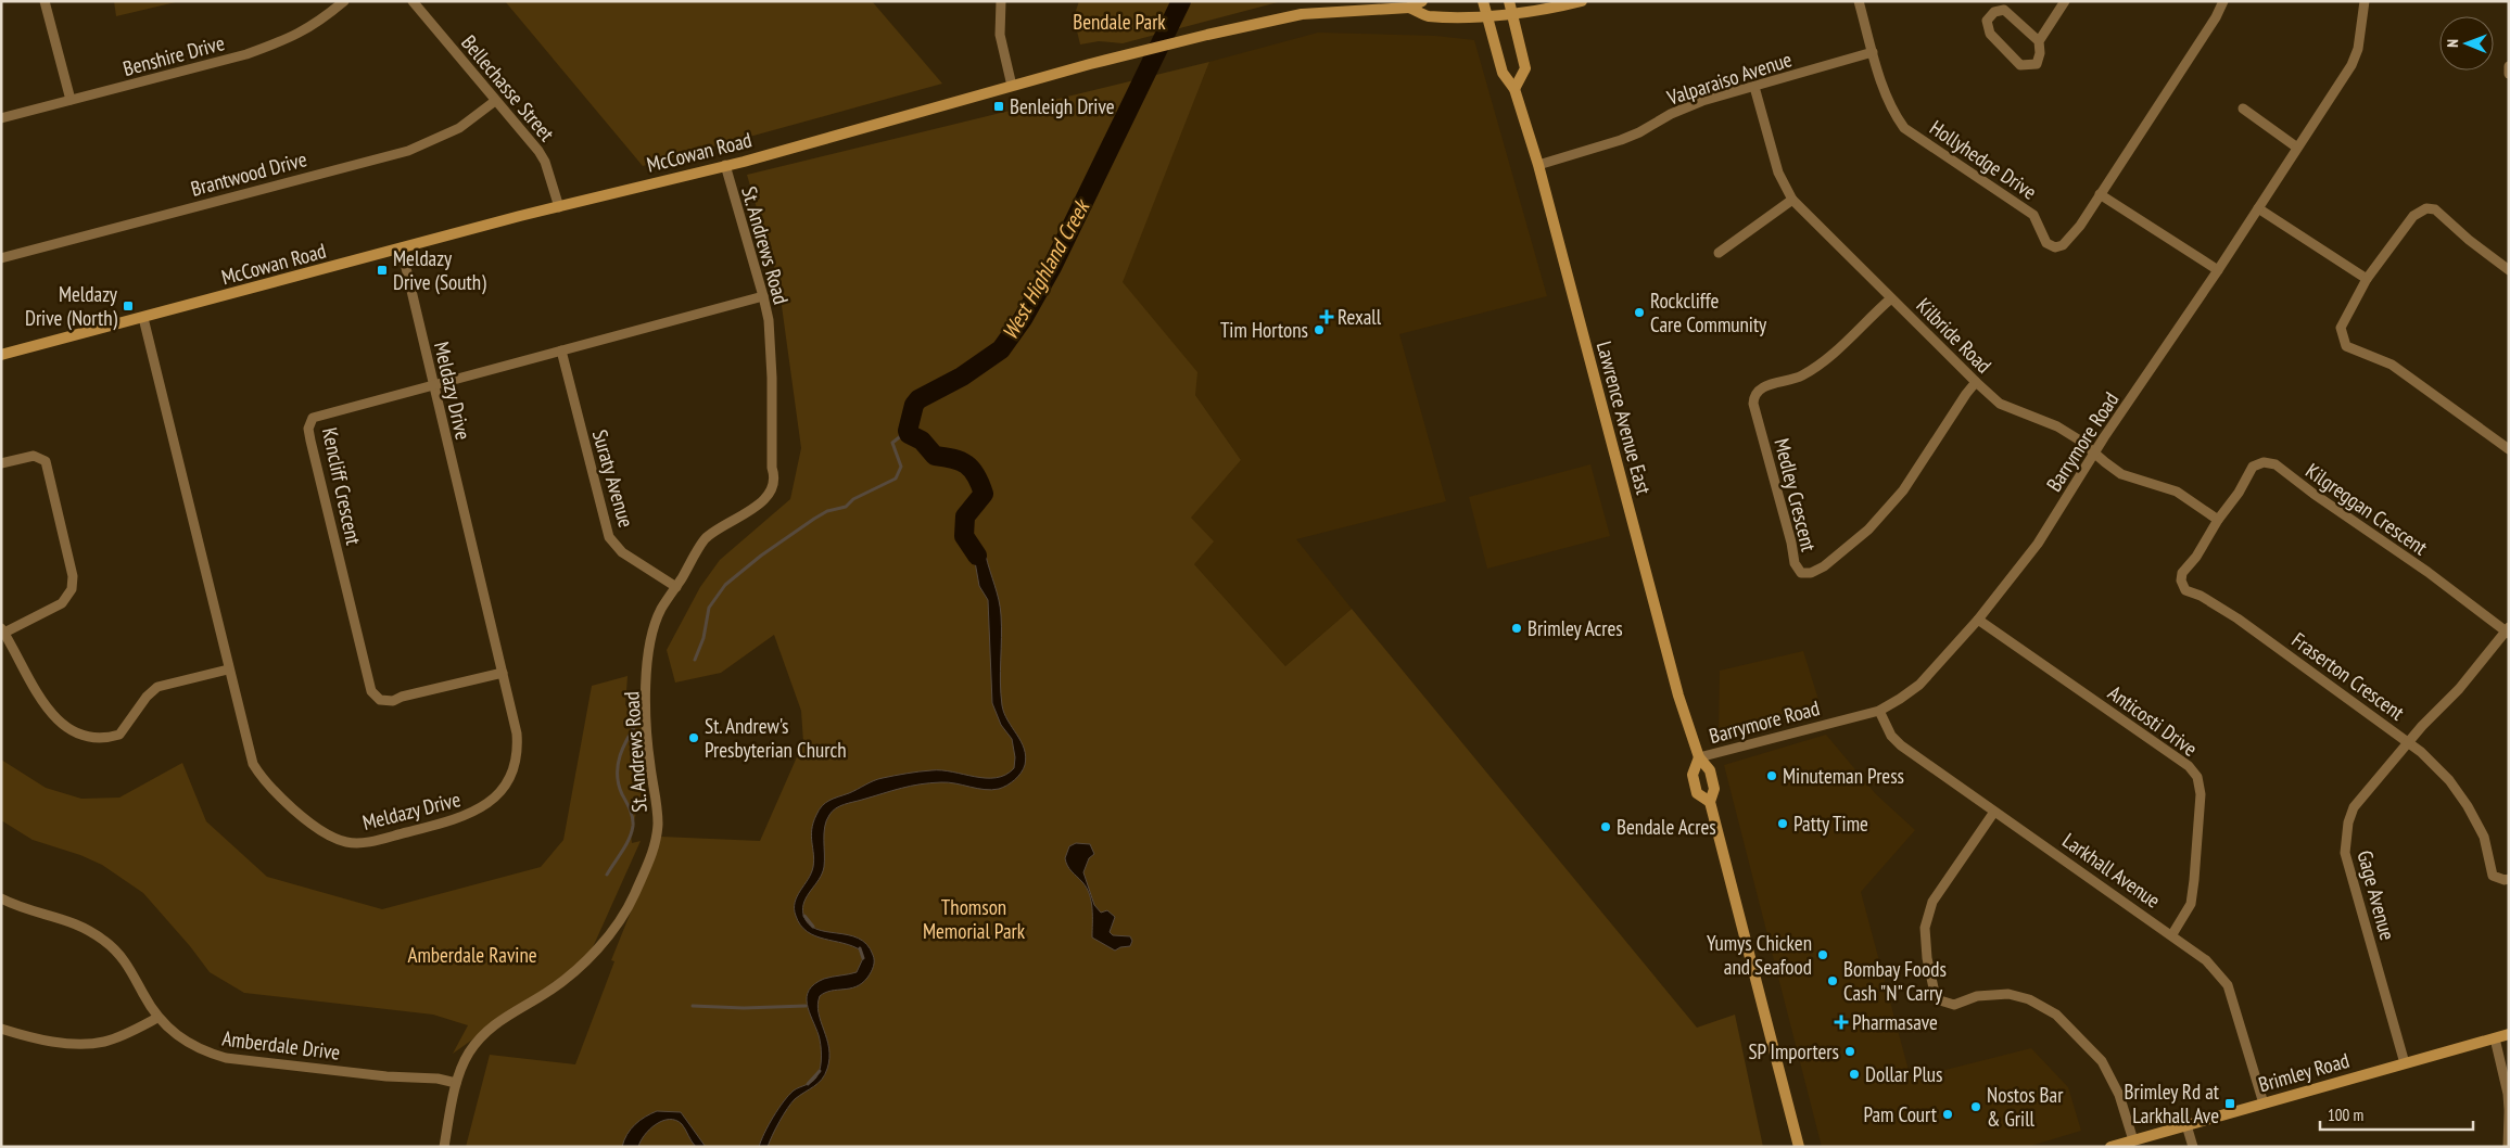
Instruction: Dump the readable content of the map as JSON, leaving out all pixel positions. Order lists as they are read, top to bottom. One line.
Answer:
{"streets":{"main road":["McCowan Road","Lawrence Avenue East","Brimley Road"],"street":["Benshire Drive","Valparaiso Avenue","Bellechasse Street","Hollyhedge Drive","Brantwood Drive","St. Andrews Road","Kilbride Road","Meldazy Drive","Barrymore Road","Suraty Avenue","Kencliff Crescent","Medley Crescent","Kilgreggan Crescent","Fraserton Crescent","Anticosti Drive","Larkhall Avenue","Gage Avenue","Amberdale Drive"]},"crossings":[["Valparaiso Avenue","Hollyhedge Drive"],["Valparaiso Avenue","Kilbride Road"],["Valparaiso Avenue","Lawrence Avenue East"],["Bellechasse Street","McCowan Road"],["Bellechasse Street","Brantwood Drive"],["McCowan Road","St. Andrews Road"],["McCowan Road","Meldazy Drive"],["McCowan Road","Lawrence Avenue East"],["St. Andrews Road","Suraty Avenue"],["St. Andrews Road","Kencliff Crescent"],["St. Andrews Road","Amberdale Drive"],["Kilbride Road","Barrymore Road"],["Kilbride Road","Medley Crescent"],["Kilbride Road","Kilgreggan Crescent"],["Kilbride Road","Fraserton Crescent"],["Meldazy Drive","Kencliff Crescent"],["Lawrence Avenue East","Barrymore Road"],["Barrymore Road","Anticosti Drive"],["Barrymore Road","Larkhall Avenue"],["Suraty Avenue","Kencliff Crescent"],["Kilgreggan Crescent","Fraserton Crescent"],["Kilgreggan Crescent","Gage Avenue"],["Fraserton Crescent","Gage Avenue"],["Anticosti Drive","Larkhall Avenue"],["Larkhall Avenue","Brimley Road"],["Gage Avenue","Brimley Road"]],"water":["West Highland Creek"],"parks":["Bendale Park","Thomson Memorial Park","Amberdale Ravine"],"places":{"transit":["Benleigh Drive","Meldazy Drive (South)","Meldazy Drive (North)","Brimley Rd at Larkhall Ave"],"other":["Rockcliffe Care Community","Tim Hortons","Brimley Acres","St. Andrew's Presbyterian Church","Minuteman Press","Patty Time","Bendale Acres","Yumys Chicken and Seafood","Bombay Foods Cash \"N\" Carry","SP Importers","Dollar Plus","Nostos Bar & Grill","Pam Court"],"health":["Rexall","Pharmasave"]},"scale_bar":"100 m","north":"left"}
